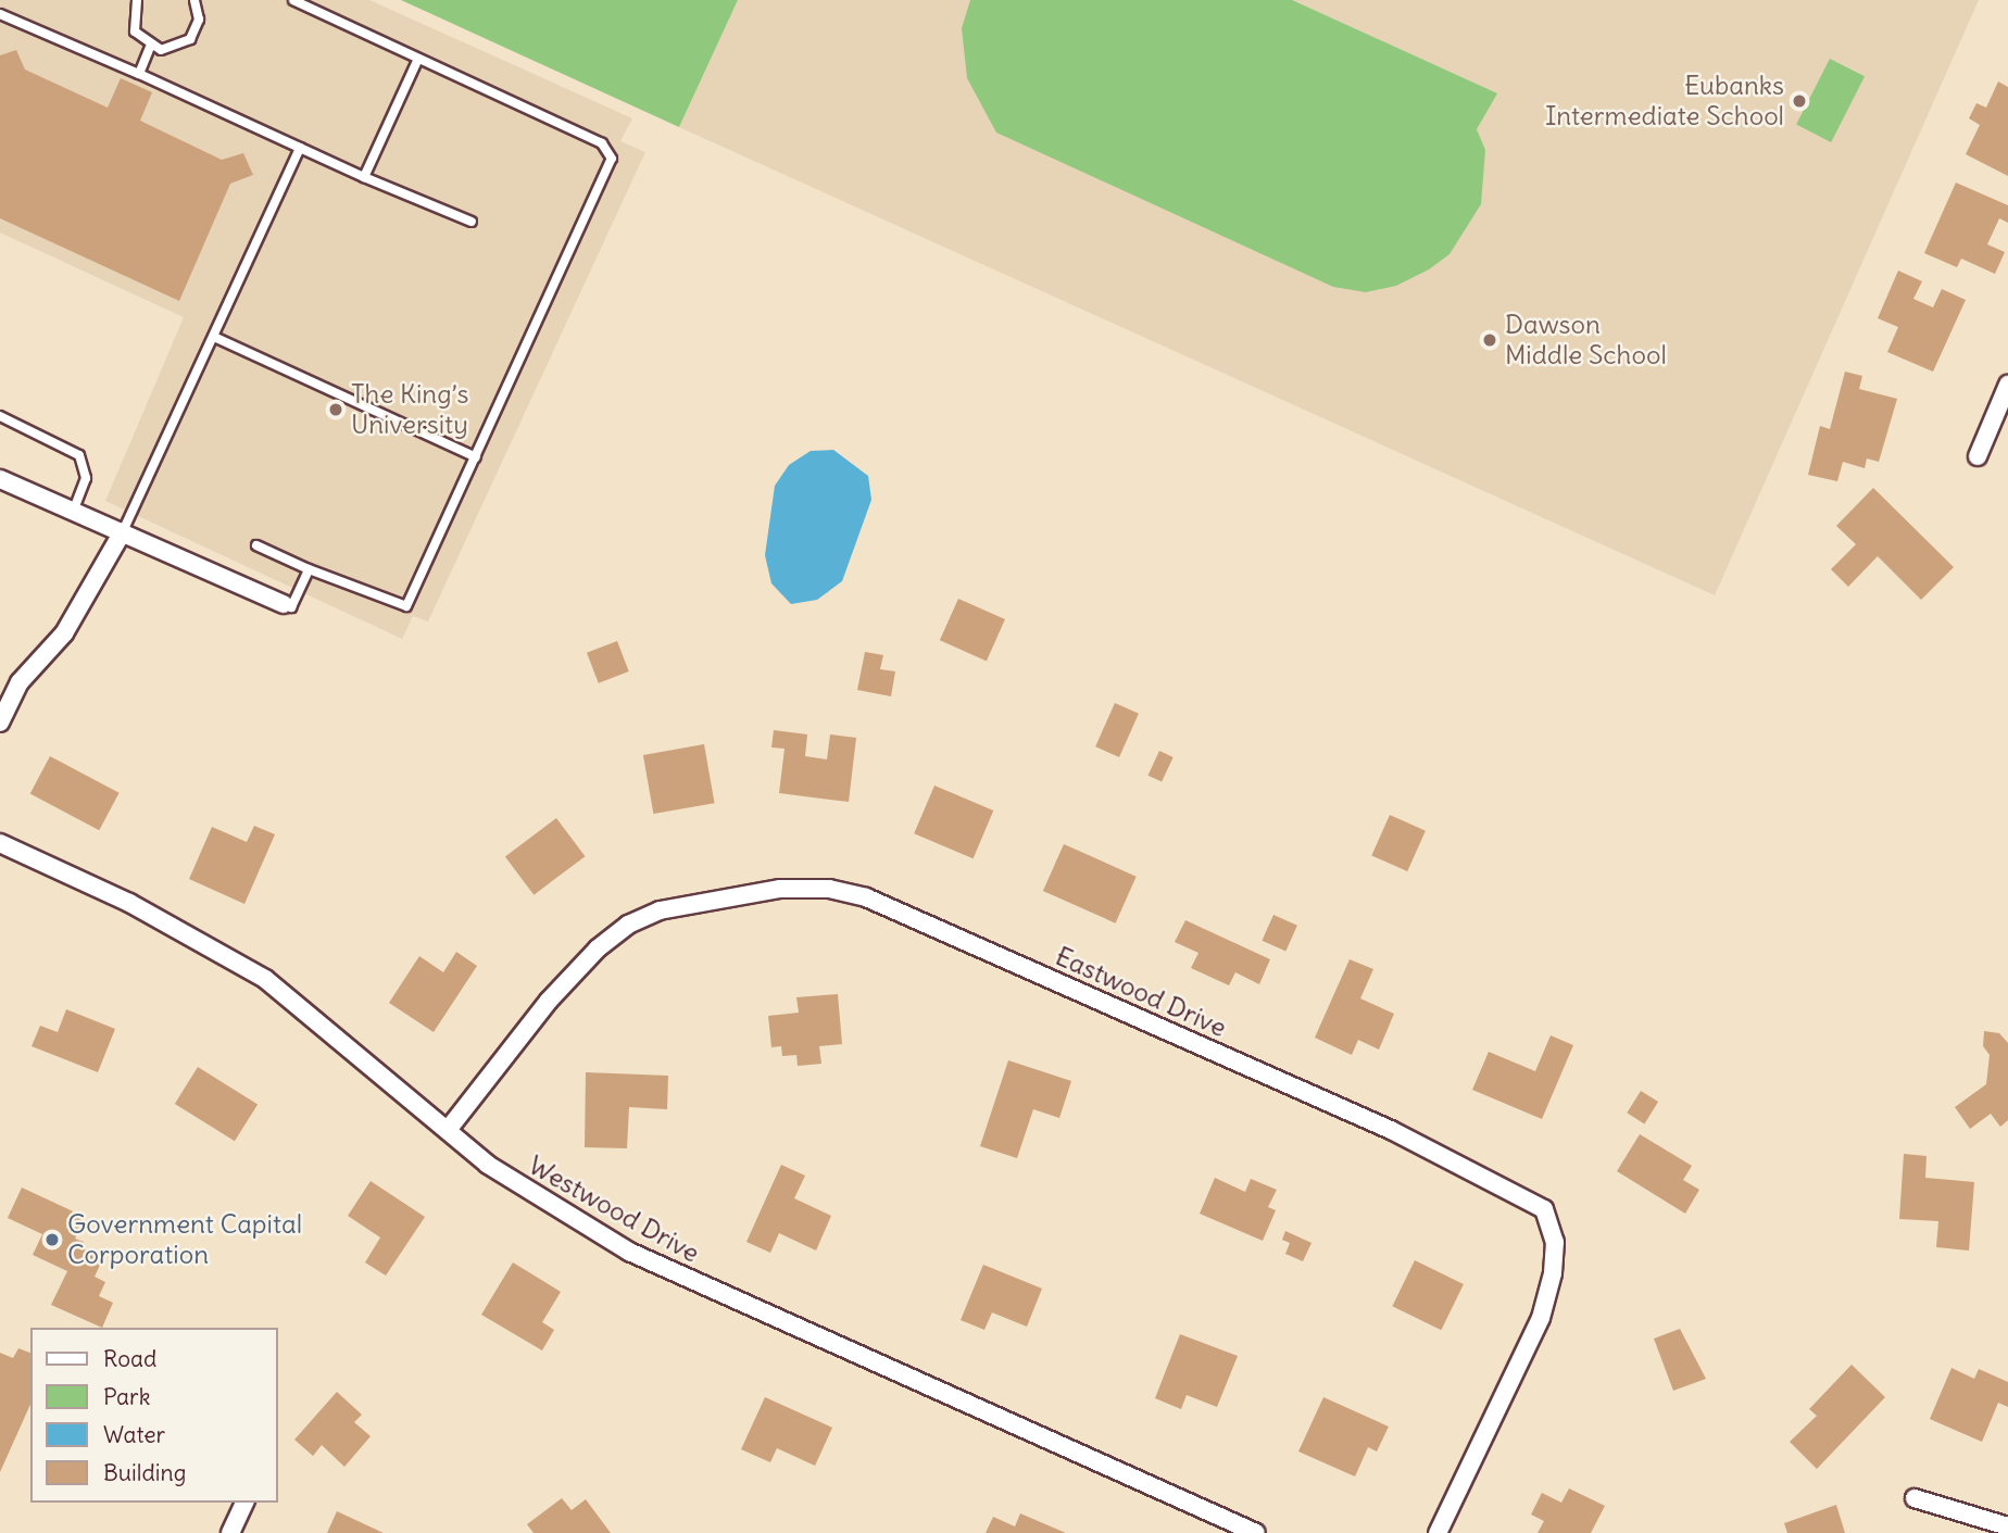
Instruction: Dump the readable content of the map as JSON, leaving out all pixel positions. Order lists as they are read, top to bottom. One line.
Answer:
{"streets":{"street":["Eastwood Drive","Westwood Drive"]},"crossings":[["Eastwood Drive","Westwood Drive"]],"places":["Eubanks Intermediate School","Dawson Middle School","The King’s University","Government Capital Corporation"],"legend":["Road","Park","Water","Building"]}
